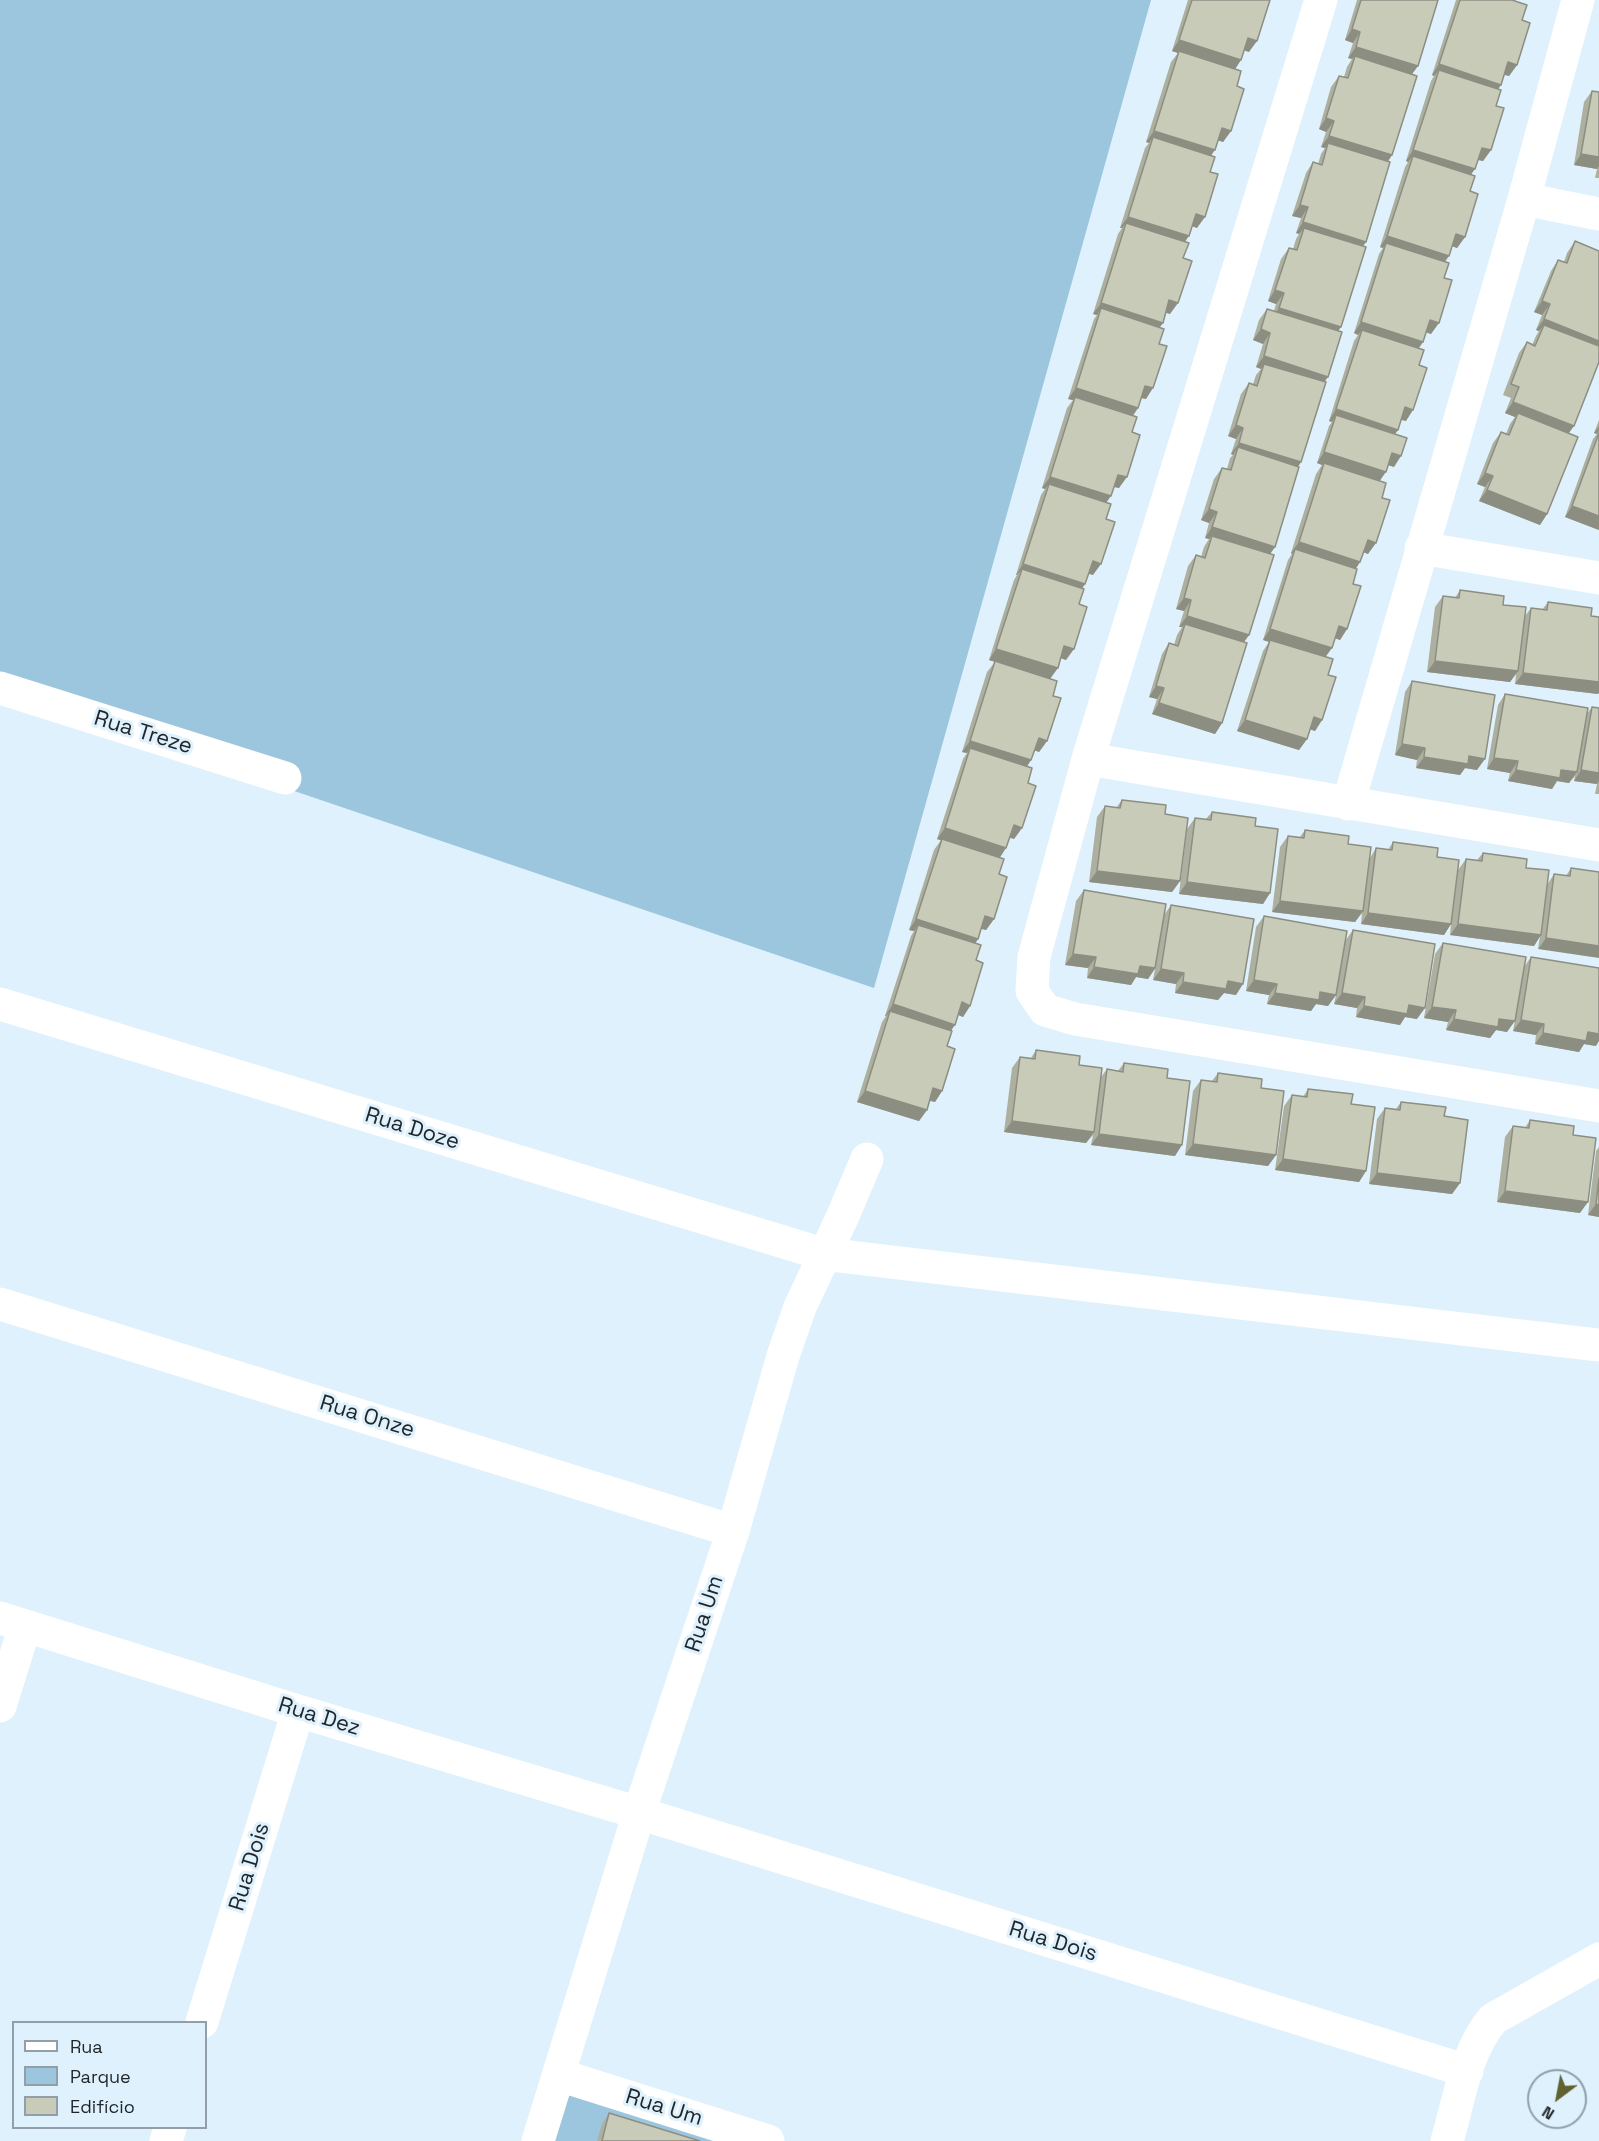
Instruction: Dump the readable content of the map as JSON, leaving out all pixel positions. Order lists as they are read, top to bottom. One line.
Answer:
{"streets":{"street":["Rua Treze","Rua Doze","Rua Onze","Rua Um","Rua Dez","Rua Dois"]},"crossings":[["Rua Doze","Rua Um"],["Rua Onze","Rua Um"],["Rua Um","Rua Dez"],["Rua Um","Rua Dois"],["Rua Dez","Rua Dois"]],"legend":["Rua","Parque","Edifício"],"north":"bottom left"}
